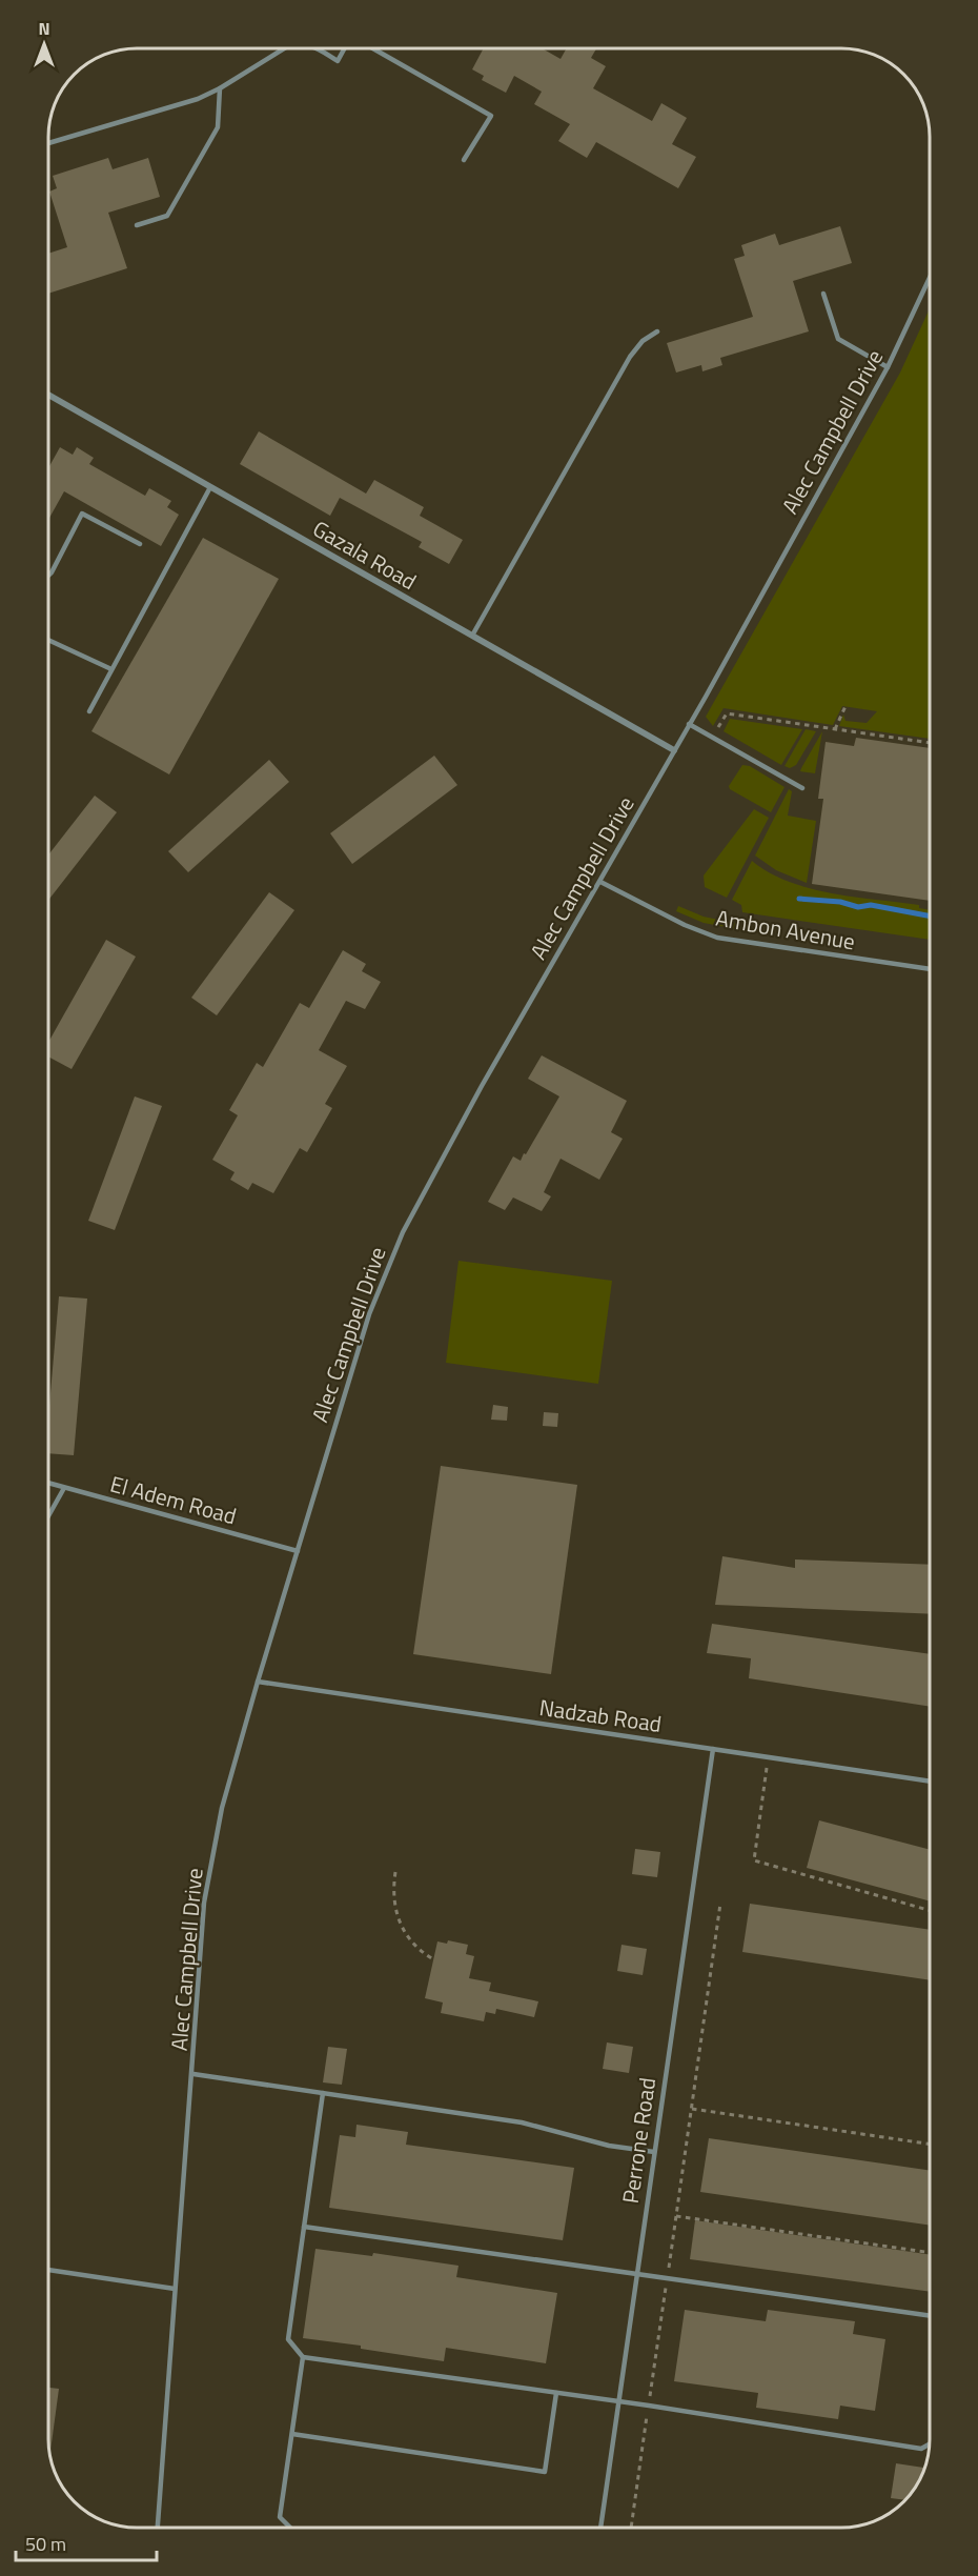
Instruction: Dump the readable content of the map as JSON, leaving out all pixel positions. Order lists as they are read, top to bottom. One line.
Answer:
{"streets":{"street":["Gazala Road"],"lane":["Alec Campbell Drive","Ambon Avenue","El Adem Road","Nadzab Road","Perrone Road"]},"crossings":[["Alec Campbell Drive","Gazala Road"],["Alec Campbell Drive","Ambon Avenue"],["Alec Campbell Drive","El Adem Road"],["Alec Campbell Drive","Nadzab Road"],["Nadzab Road","Perrone Road"]],"scale_bar":"50 m","north":"top"}
